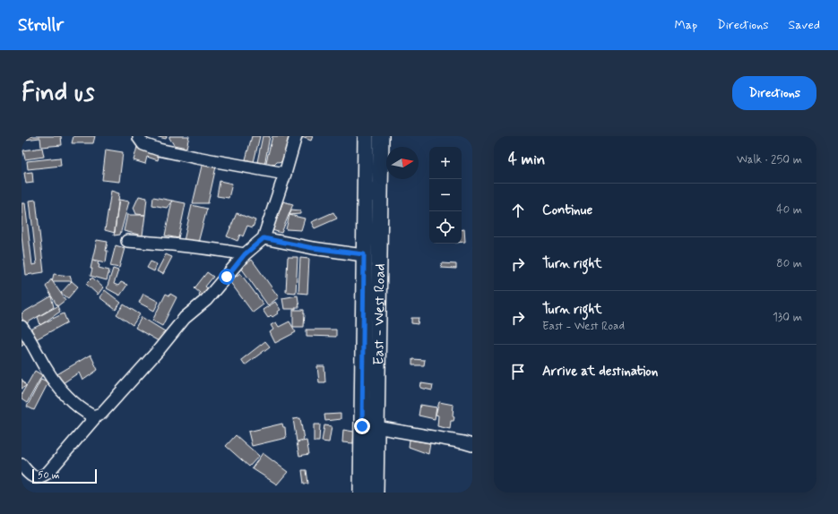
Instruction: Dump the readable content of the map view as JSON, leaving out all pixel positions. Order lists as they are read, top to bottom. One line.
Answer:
{"streets":{"main road":["East - West Road"]},"scale_bar":"50 m","north":"right","page":{"header":"Strollr","nav":["Map","Directions","Saved"],"buttons":"Directions","title":"Find us","heading":["4 min","Walk · 250 m"],"map_buttons":["+","−"],"list":[["Continue","40 m"],["Turn right","80 m"],["Turn right","East - West Road","130 m"],"Arrive at destination"],"scale":"50 m"}}
